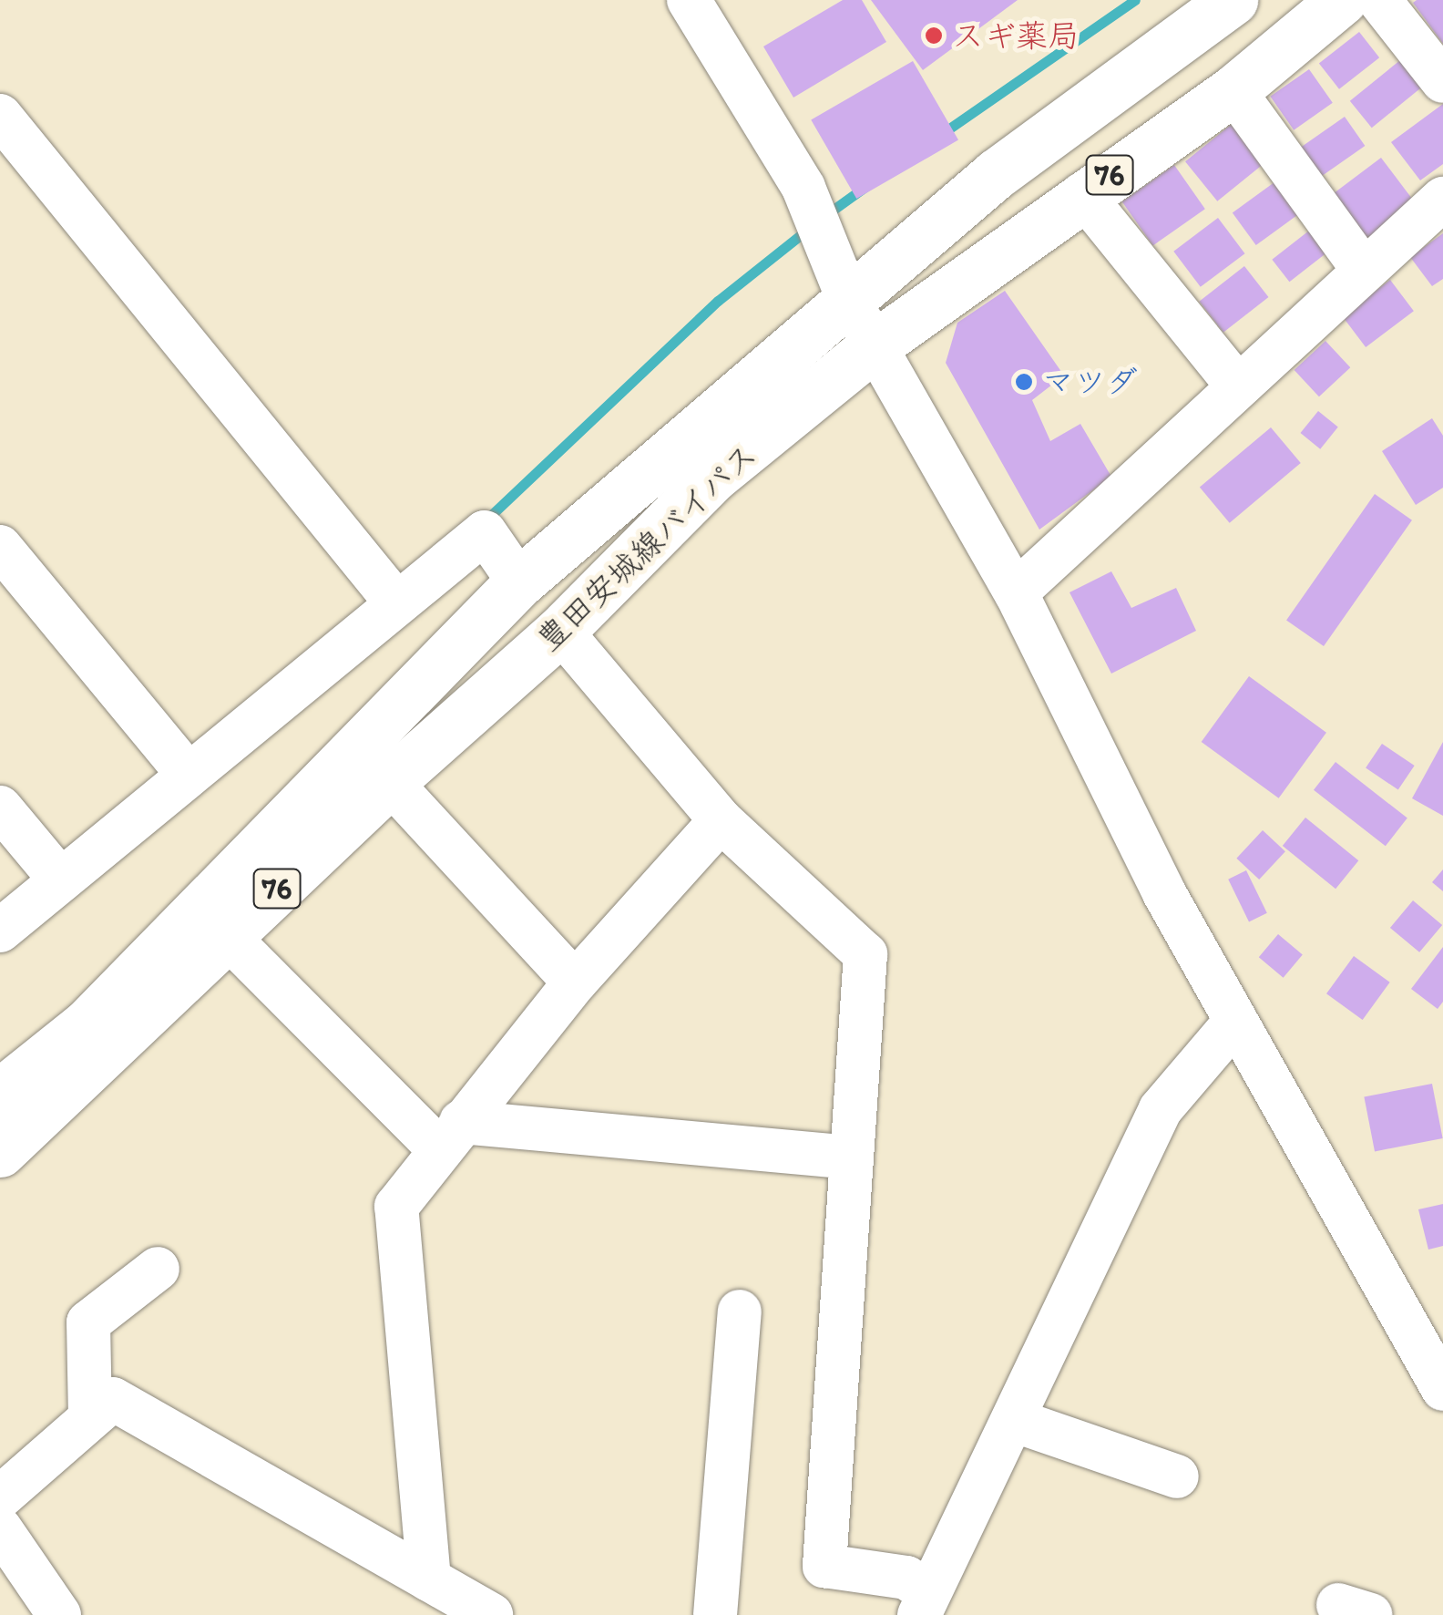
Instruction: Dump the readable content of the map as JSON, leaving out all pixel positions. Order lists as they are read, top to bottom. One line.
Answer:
{"streets":{"main road":["76","豊田安城線バイパス"]},"places":["スギ薬局","マツダ"]}
